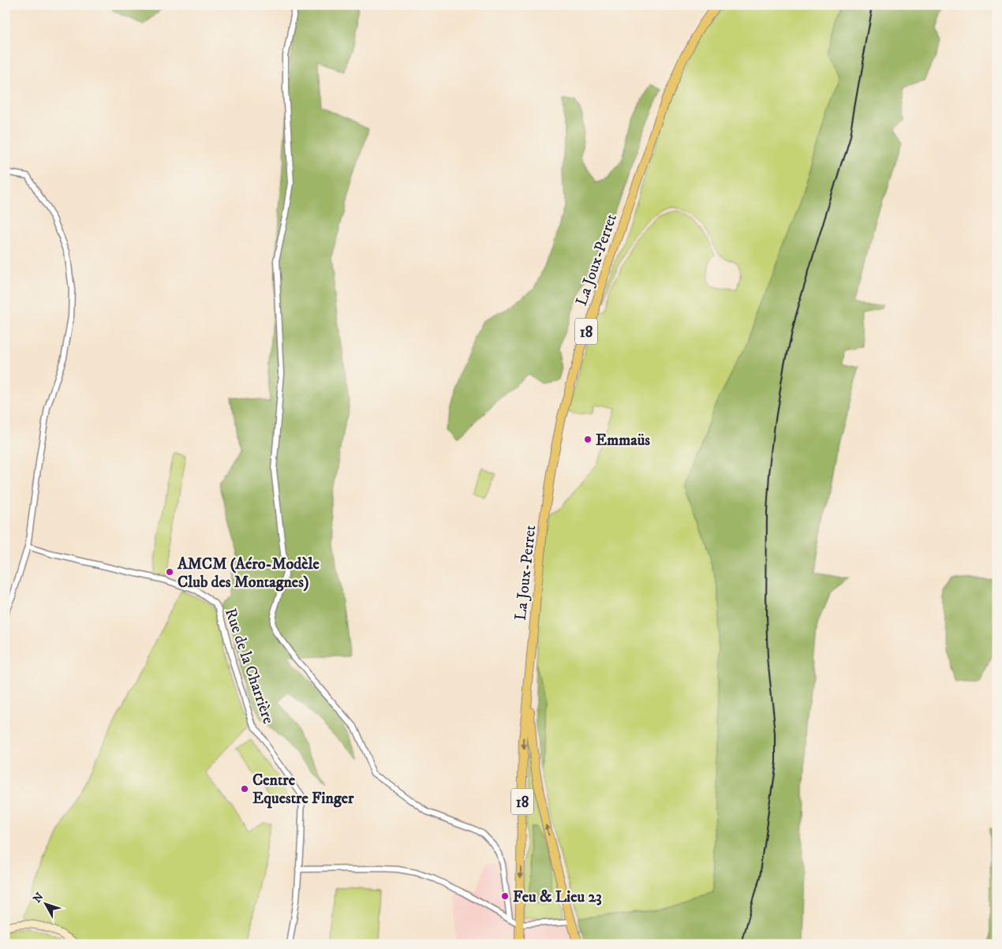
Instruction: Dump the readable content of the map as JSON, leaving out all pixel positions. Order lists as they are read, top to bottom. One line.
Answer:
{"streets":{"main road":["La Joux-Perret","18"],"street":["Rue de la Charrière"]},"crossings":[["La Joux-Perret","18"]],"places":["Emmaüs","AMCM (Aéro-Modèle Club des Montagnes)","Centre Equestre Finger","Feu & Lieu 23"],"north":"top left"}
